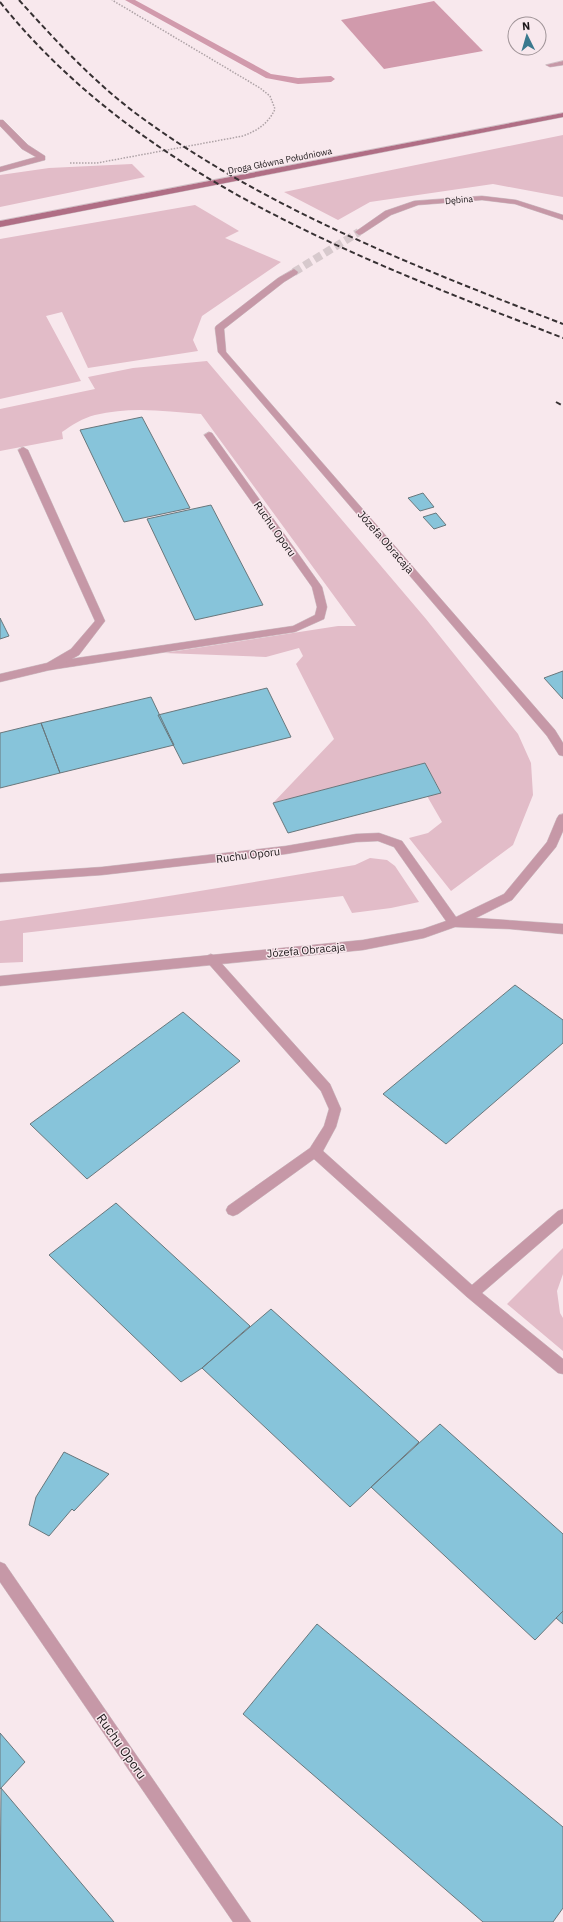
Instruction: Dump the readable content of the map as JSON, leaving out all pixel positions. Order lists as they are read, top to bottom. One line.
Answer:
{"streets":{"main road":["Droga Główna Południowa"],"street":["Dębina","Ruchu Oporu","Józefa Obracaja"]},"crossings":[["Ruchu Oporu","Józefa Obracaja"]],"north":"top"}
